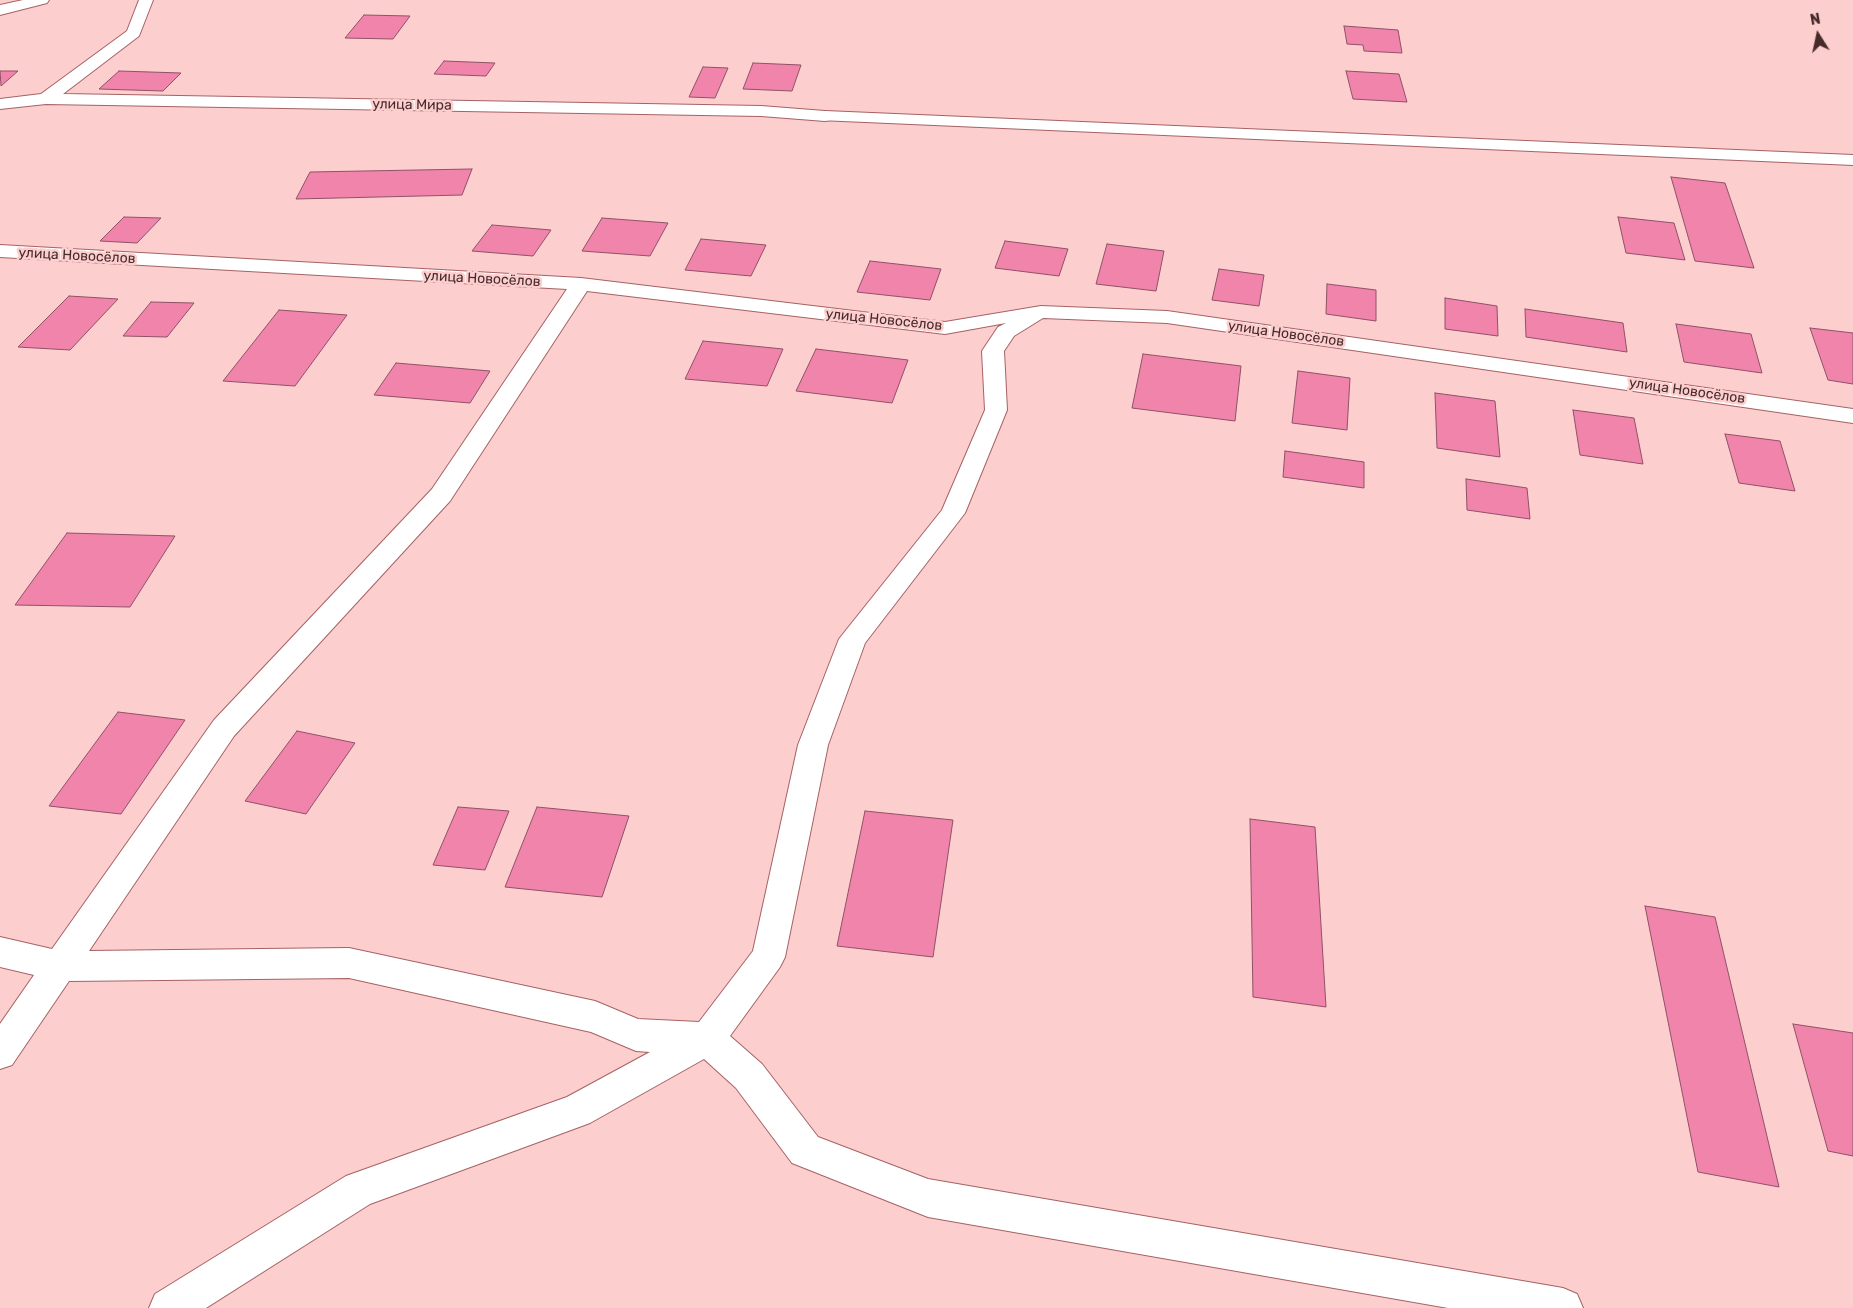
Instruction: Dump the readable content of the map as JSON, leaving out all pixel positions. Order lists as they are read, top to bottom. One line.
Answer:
{"streets":{"street":["улица Мира","улица Новосёлов"]},"north":"top"}
